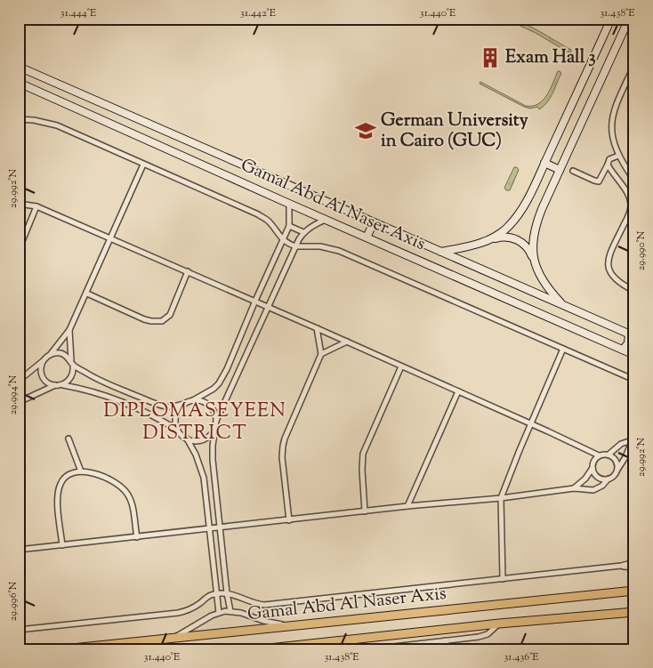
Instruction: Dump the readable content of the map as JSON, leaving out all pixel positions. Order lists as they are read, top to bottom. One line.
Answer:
{"streets":{"main road":["Gamal Abd Al Naser Axis"]},"districts":["DIPLOMASEYEEN DISTRICT"],"places":{"building":["Exam Hall 3"],"school or university":["German University in Cairo (GUC)"]},"coordinates":["31.444°E","31.442°E","31.440°E","31.438°E","29.992°N","29.990°N","29.994°N","29.996°N","31.436°E"]}
